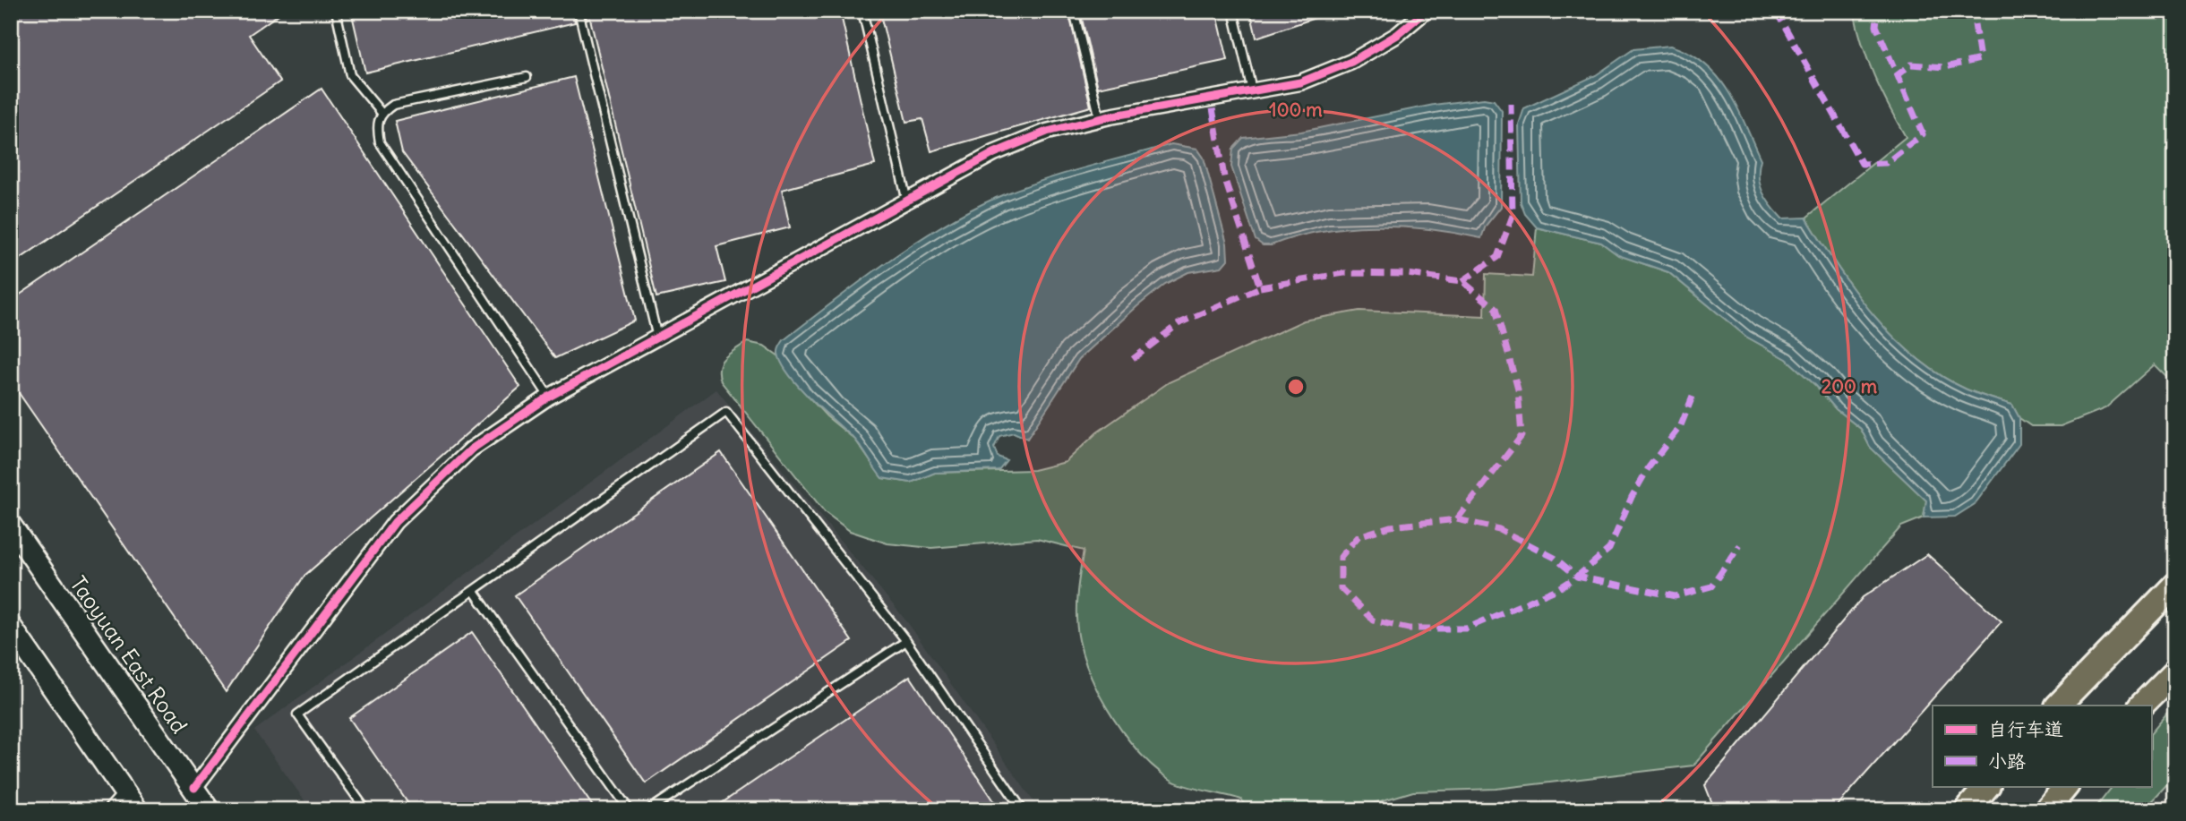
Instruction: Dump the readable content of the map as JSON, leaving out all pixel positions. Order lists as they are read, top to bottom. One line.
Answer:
{"streets":{"main road":["Taoyuan East Road"]},"legend":["自行车道","小路"],"rings":["100 m","200 m"]}
